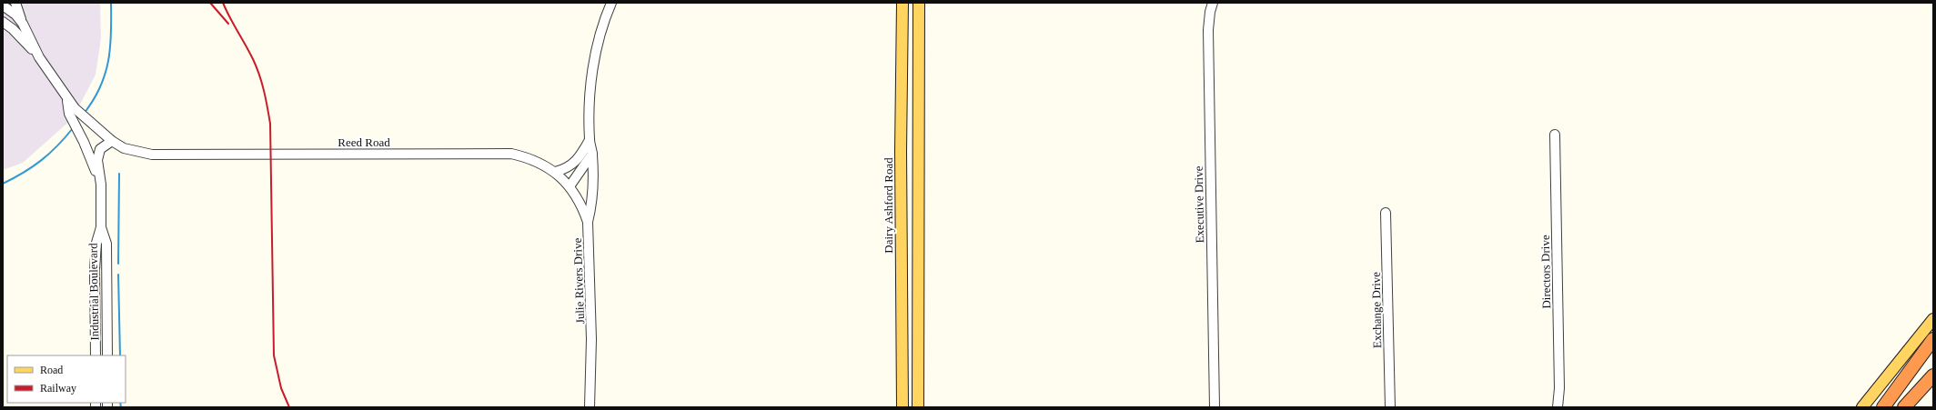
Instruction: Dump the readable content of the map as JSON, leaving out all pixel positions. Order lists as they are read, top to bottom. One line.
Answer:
{"streets":{"main road":["Dairy Ashford Road"],"street":["Reed Road","Executive Drive","Directors Drive","Julie Rivers Drive","Industrial Boulevard","Exchange Drive"]},"crossings":[["Reed Road","Julie Rivers Drive"],["Reed Road","Industrial Boulevard"]],"legend":["Road","Railway"]}
